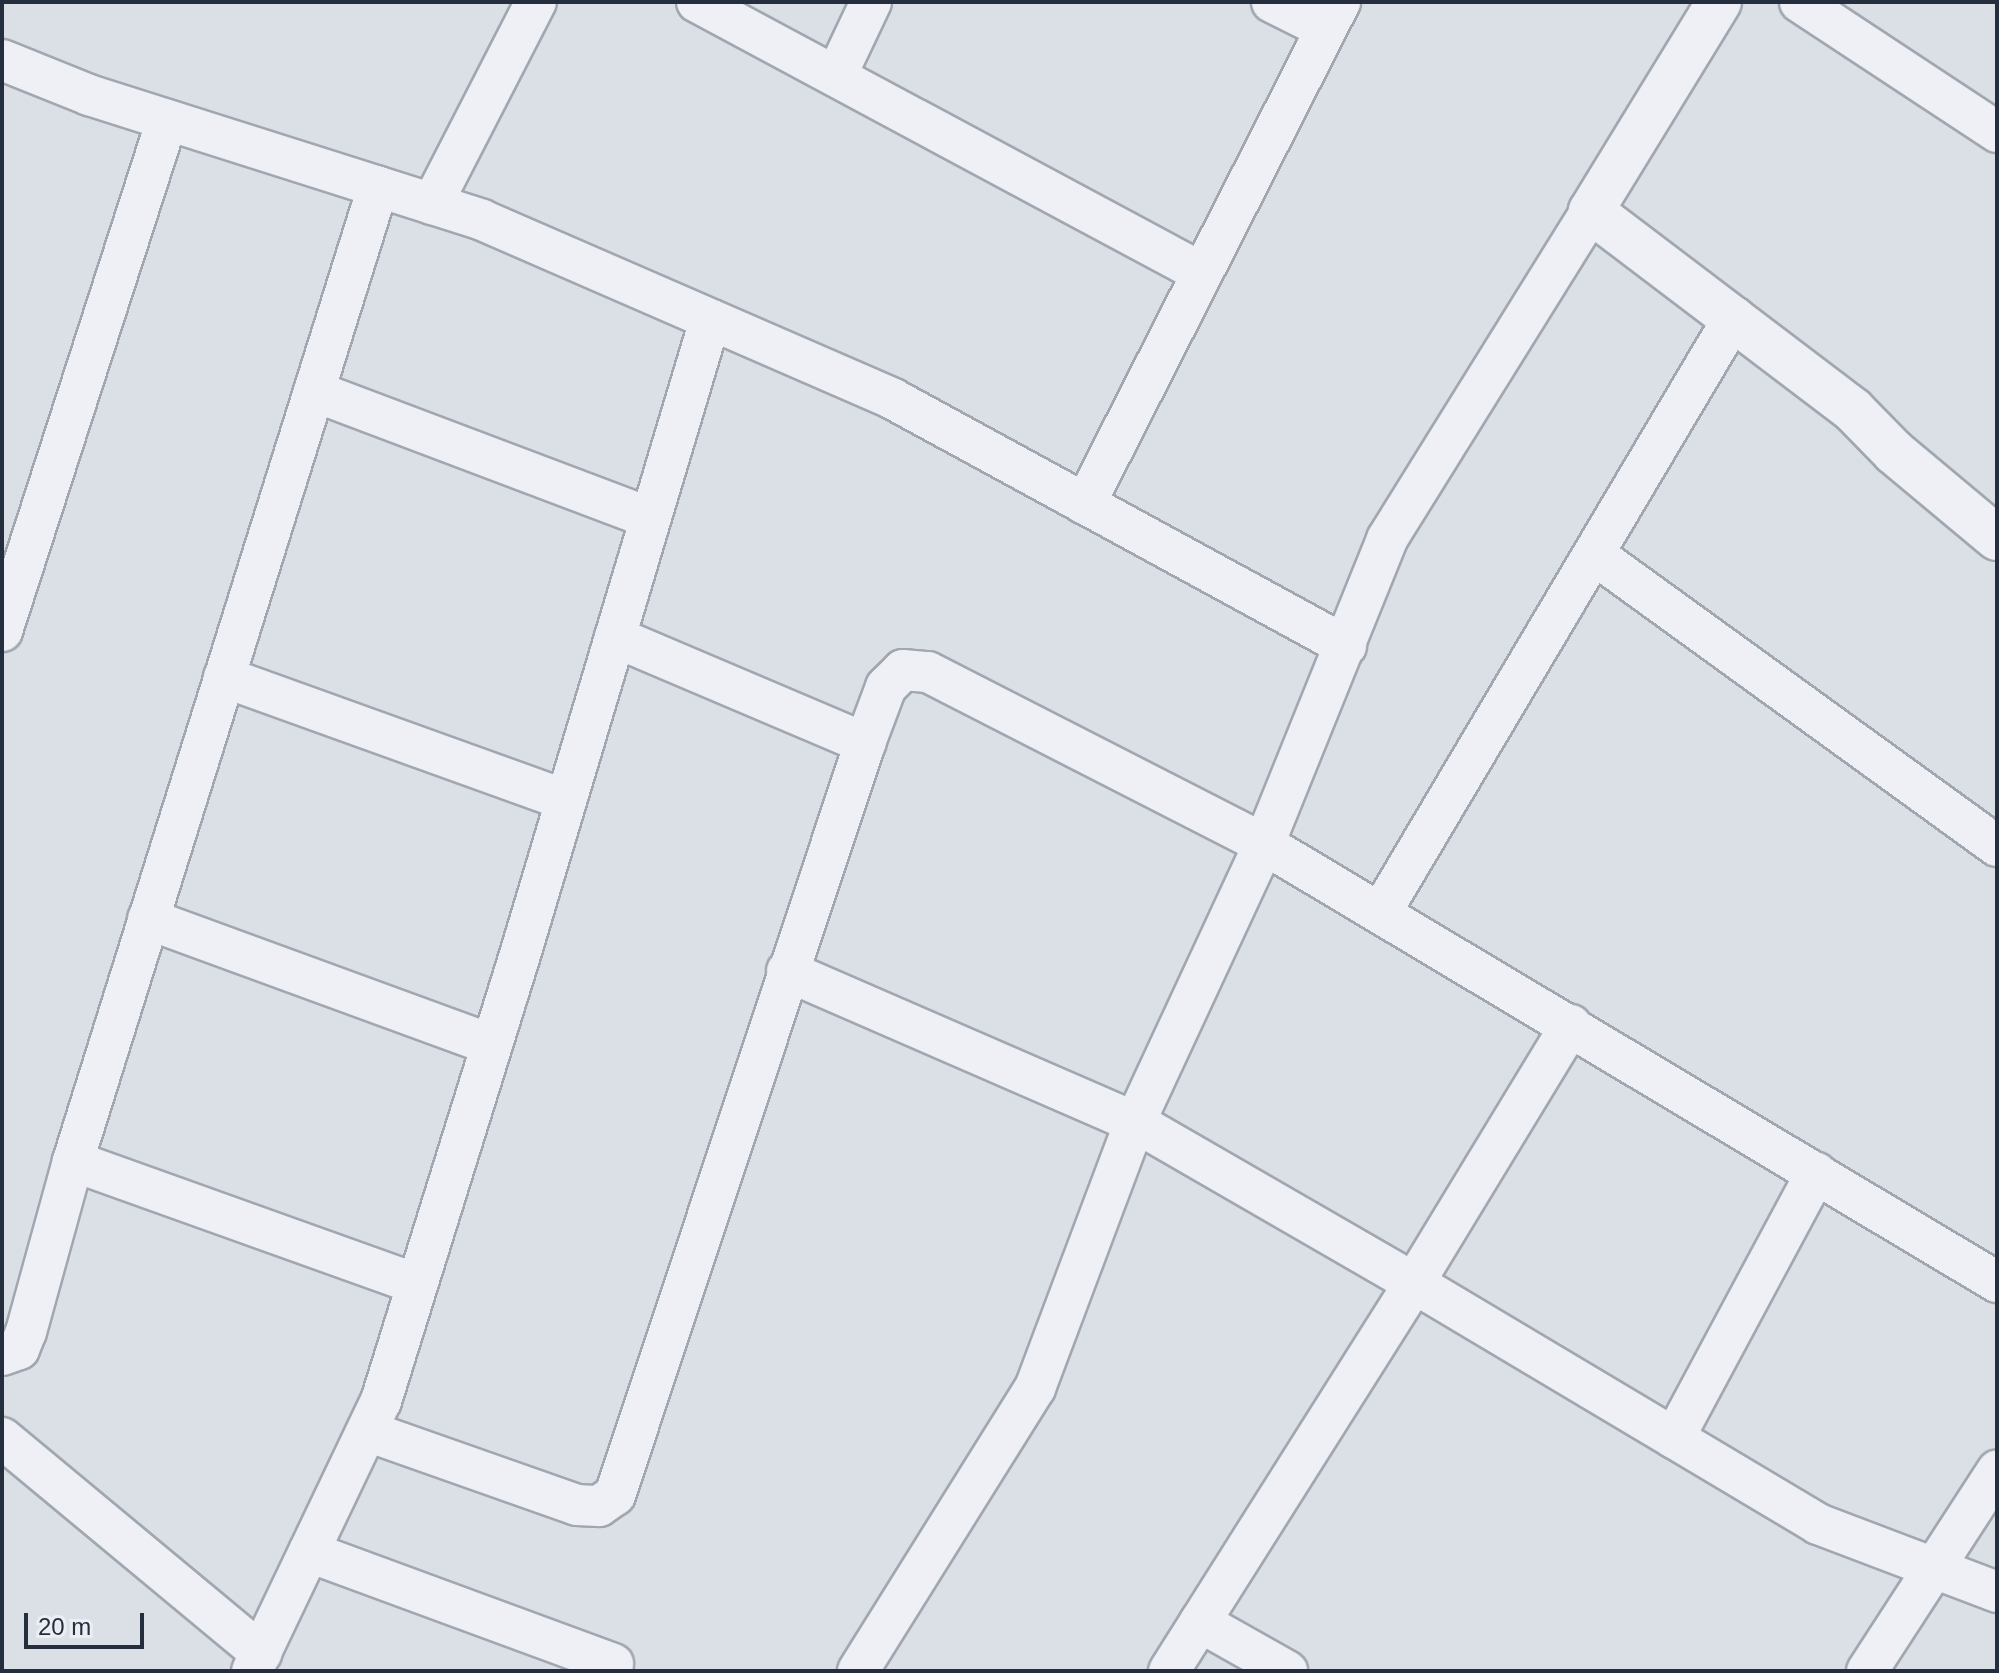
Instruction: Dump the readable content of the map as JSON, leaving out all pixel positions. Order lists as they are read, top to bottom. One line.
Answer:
{"scale_bar":"20 m"}
